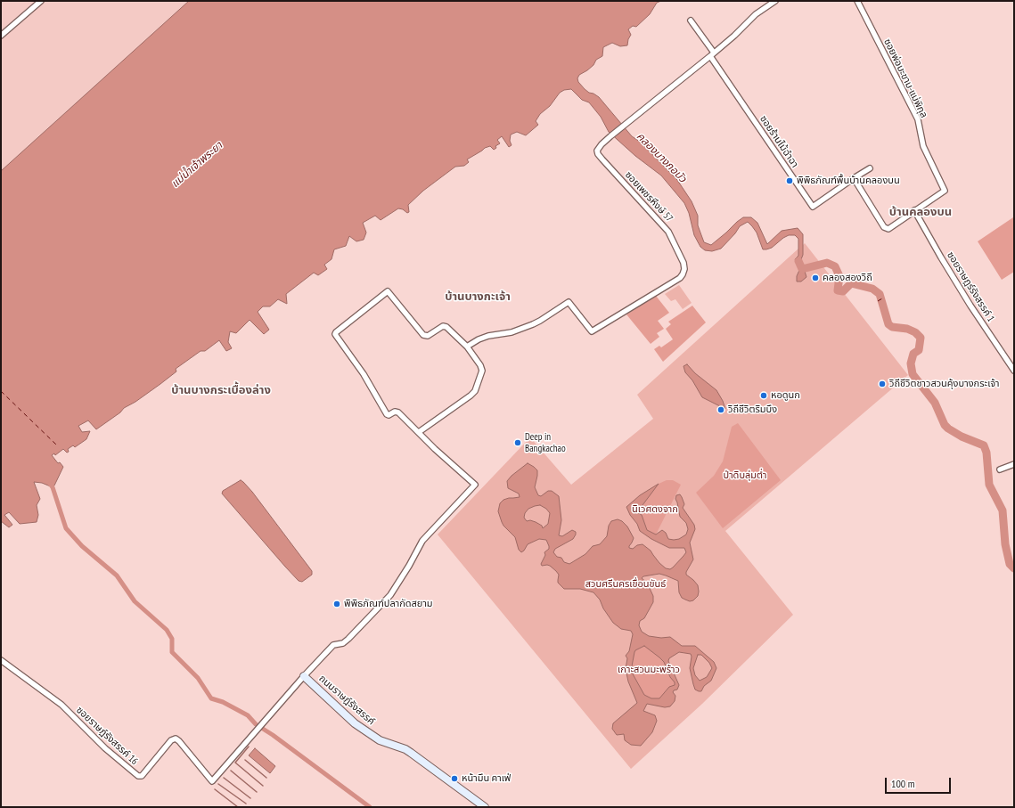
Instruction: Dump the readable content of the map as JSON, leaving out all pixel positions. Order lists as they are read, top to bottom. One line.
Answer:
{"streets":{"street":["ซอยพ่อมะขาม-แม่พิกุล","ซอยร้านไม้ฉำฉา","ซอยเพชรหึงษ์ 57","ซอยราษฎร์รังสรรค์ 1","ถนนราษฎ์รังสรรค์","ซอยราษฎ์รังสรรค์ 16"]},"crossings":[["ซอยพ่อมะขาม-แม่พิกุล","ซอยราษฎร์รังสรรค์ 1"],["ซอยร้านไม้ฉำฉา","ซอยเพชรหึงษ์ 57"],["ถนนราษฎ์รังสรรค์","ซอยราษฎ์รังสรรค์ 16"]],"districts":["บ้านคลองบน","บ้านบางกะเจ้า","บ้านบางกระเบื้องล่าง"],"water":["คลองบางกอบัว","แม่น้ำเจ้าพระยา"],"parks":["ป่าดิบลุ่มต่ำ","นิเวศดงจาก","สวนศรีนครเขื่อนขันธ์","เกาะสวนมะพร้าว"],"places":["พิพิธภัณฑ์พื้นบ้านคลองบน","คลองสองวิถี","วิถีชีวิตชาวสวนคุ้งบางกระเจ้า","หอดูนก","วิถีชีวิตริมบึง","Deep in Bangkachao","พิพิธภัณฑ์ปลากัดสยาม","หน้ามึน คาเฟ่"],"scale_bar":"100 m"}
